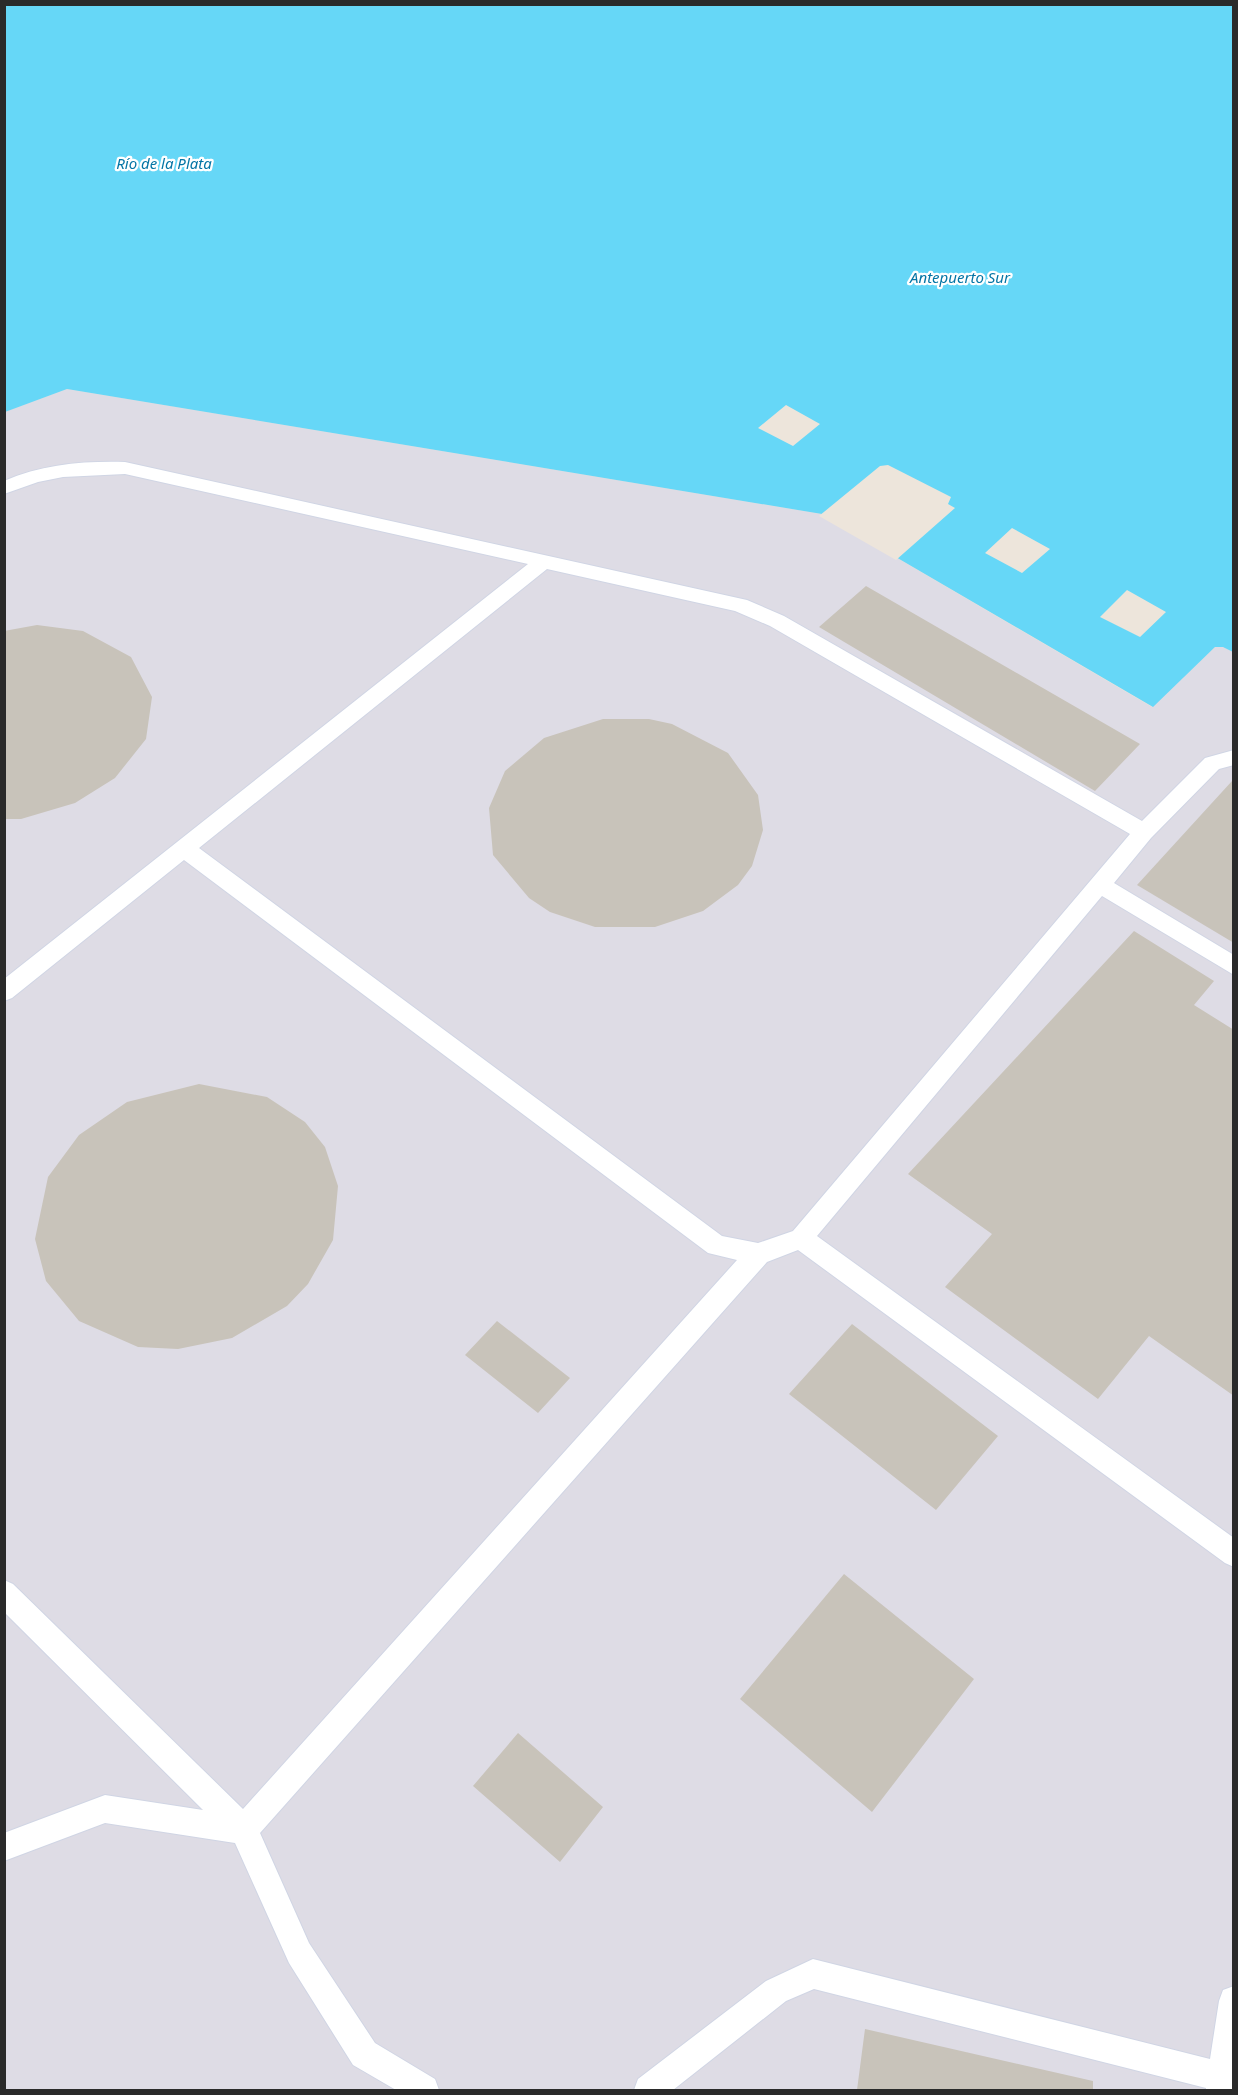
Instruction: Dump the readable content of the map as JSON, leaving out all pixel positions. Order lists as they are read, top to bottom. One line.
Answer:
{"water":["Río de la Plata","Antepuerto Sur"]}
